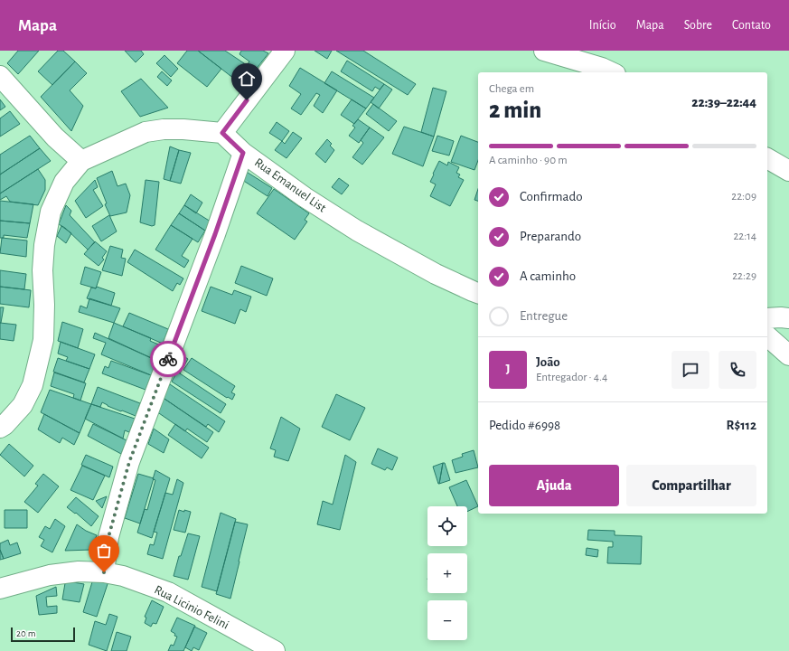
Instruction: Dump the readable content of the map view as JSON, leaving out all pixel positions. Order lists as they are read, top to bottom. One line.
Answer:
{"streets":{"street":["Rua Emanuel List","Rua Licinio Felini"]},"scale_bar":"20 m","page":{"header":"Mapa","nav":["Início","Mapa","Sobre","Contato"],"heading":["2 min","Chega em","22:39–22:44"],"panel":["João","Entregador · 4.4","Pedido #6998","R$112"],"bar":"A caminho · 90 m","list":[["Confirmado","22:09"],["Preparando","22:14"],["A caminho","22:29"],"Entregue"],"round":"J","buttons":["Ajuda","Compartilhar"],"map_buttons":["+","−"],"scale":"20 m"}}
